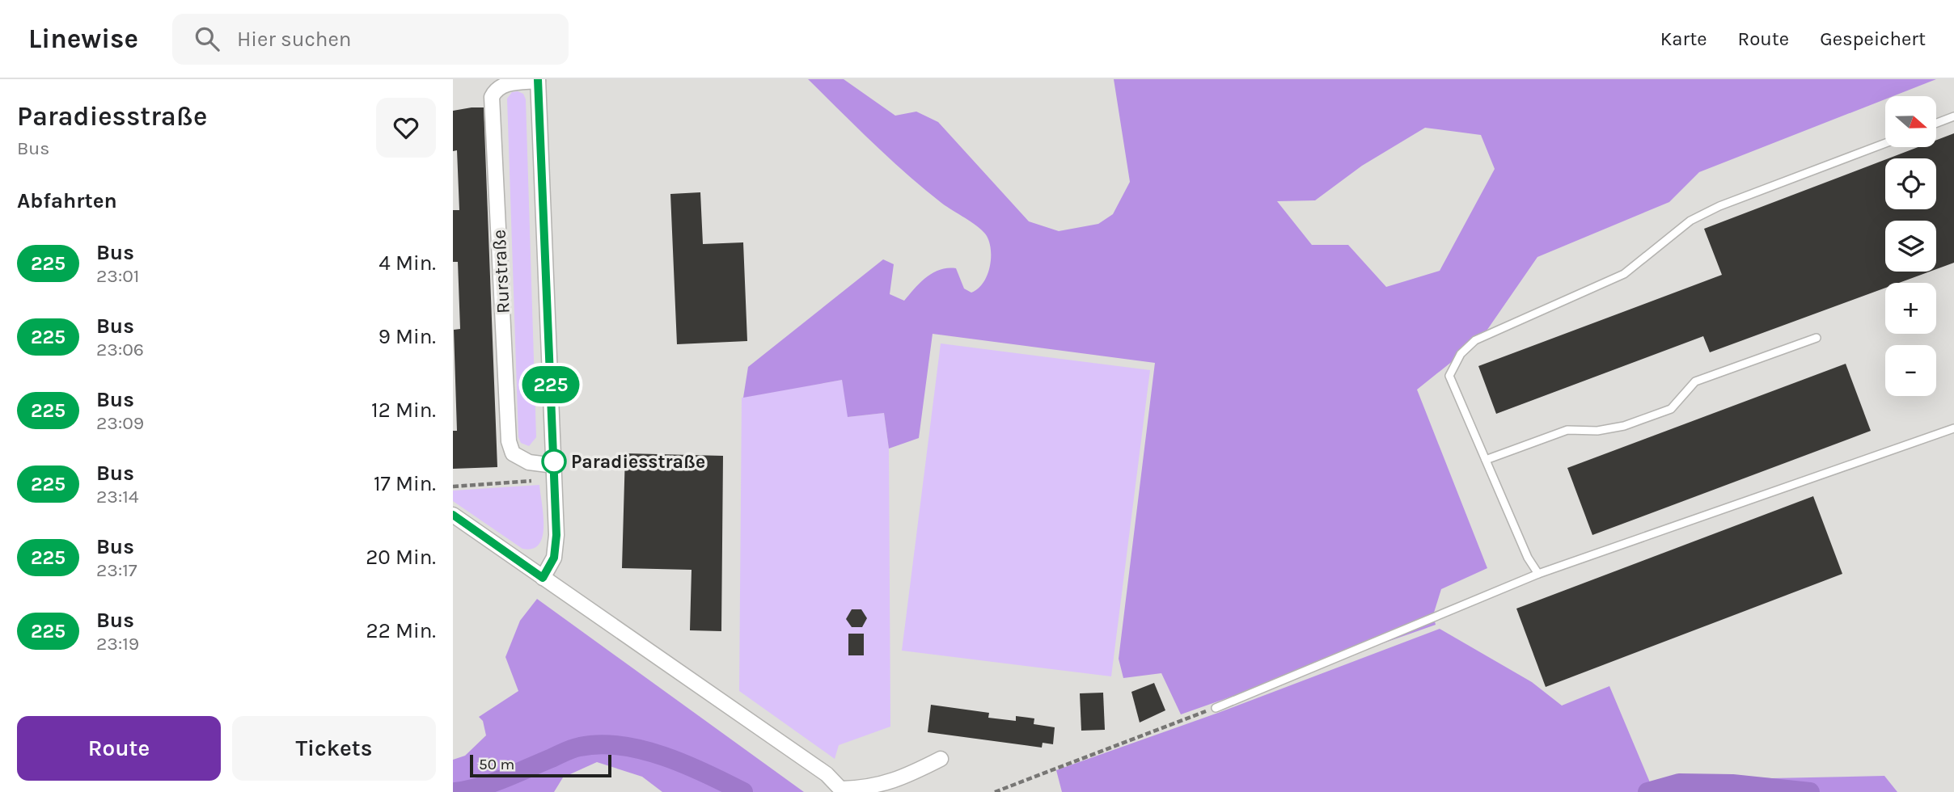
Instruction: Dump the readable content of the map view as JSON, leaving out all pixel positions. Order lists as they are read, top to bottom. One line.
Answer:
{"streets":{"street":["Rurstraße"]},"places":["Paradiesstraße"],"lines":["bus line 225"],"scale_bar":"50 m","north":"right","page":{"header":"Linewise","search":"Hier suchen","nav":["Karte","Route","Gespeichert"],"heading":[["Paradiesstraße","Bus"],"Abfahrten"],"on_map":"225","map_buttons":["+","−"],"list":[{"mark":"225","name":"Bus","note":"23:01","value":"4 Min."},{"mark":"225","name":"Bus","note":"23:06","value":"9 Min."},{"mark":"225","name":"Bus","note":"23:09","value":"12 Min."},{"mark":"225","name":"Bus","note":"23:14","value":"17 Min."},{"mark":"225","name":"Bus","note":"23:17","value":"20 Min."},{"mark":"225","name":"Bus","note":"23:19","value":"22 Min."}],"buttons":["Route","Tickets"],"scale":"50 m"}}
